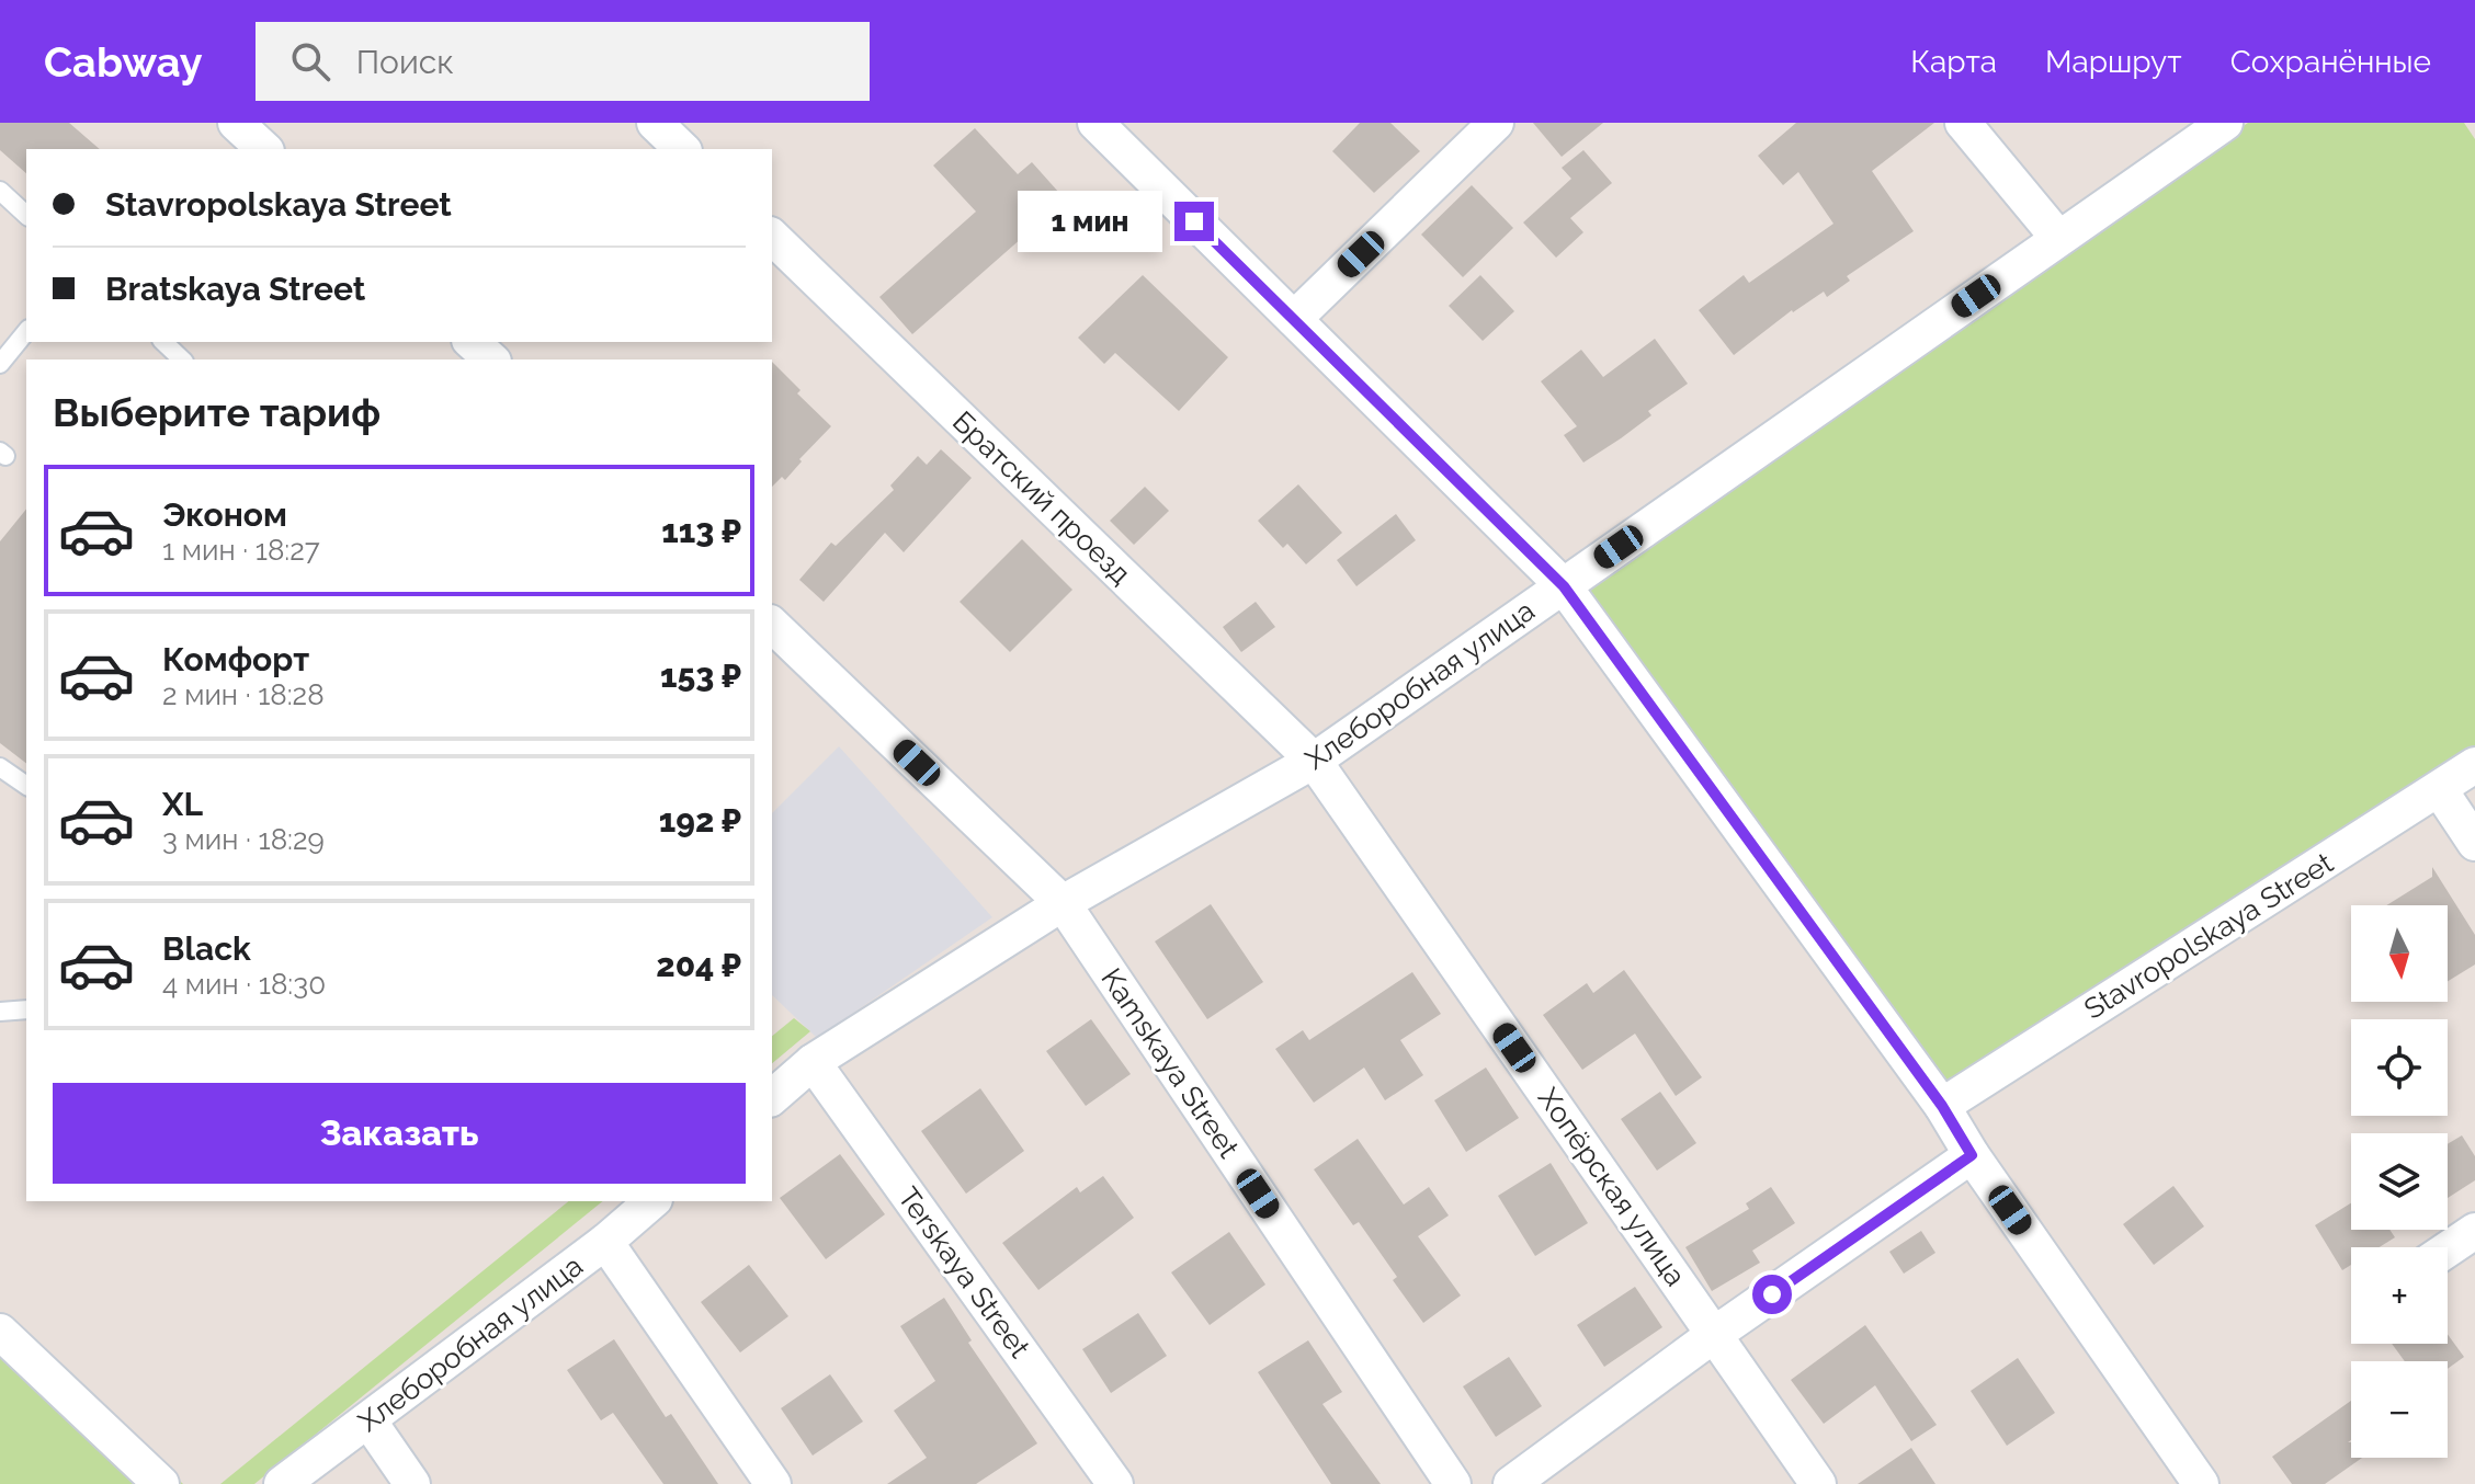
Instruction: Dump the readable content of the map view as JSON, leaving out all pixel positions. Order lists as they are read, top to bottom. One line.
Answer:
{"streets":{"street":["Братский проезд","Хлеборобная улица","Stavropolskaya Street","Kamskaya Street","Хопёрская улица","Terskaya Street"]},"crossings":[["Братский проезд","Хлеборобная улица"],["Братский проезд","Хопёрская улица"],["Хлеборобная улица","Kamskaya Street"],["Хлеборобная улица","Хопёрская улица"],["Хлеборобная улица","Terskaya Street"]],"north":"bottom","page":{"header":"Cabway","search":"Поиск","nav":["Карта","Маршрут","Сохранённые"],"banner":["Stavropolskaya Street","Bratskaya Street"],"bubble":"1 мин","heading":"Выберите тариф","list":[{"name":"Эконом","note":"1 мин · 18:27","value":"113 ₽"},{"name":"Комфорт","note":"2 мин · 18:28","value":"153 ₽"},{"name":"XL","note":"3 мин · 18:29","value":"192 ₽"},{"name":"Black","note":"4 мин · 18:30","value":"204 ₽"}],"map_buttons":["+","−"],"buttons":"Заказать"}}
